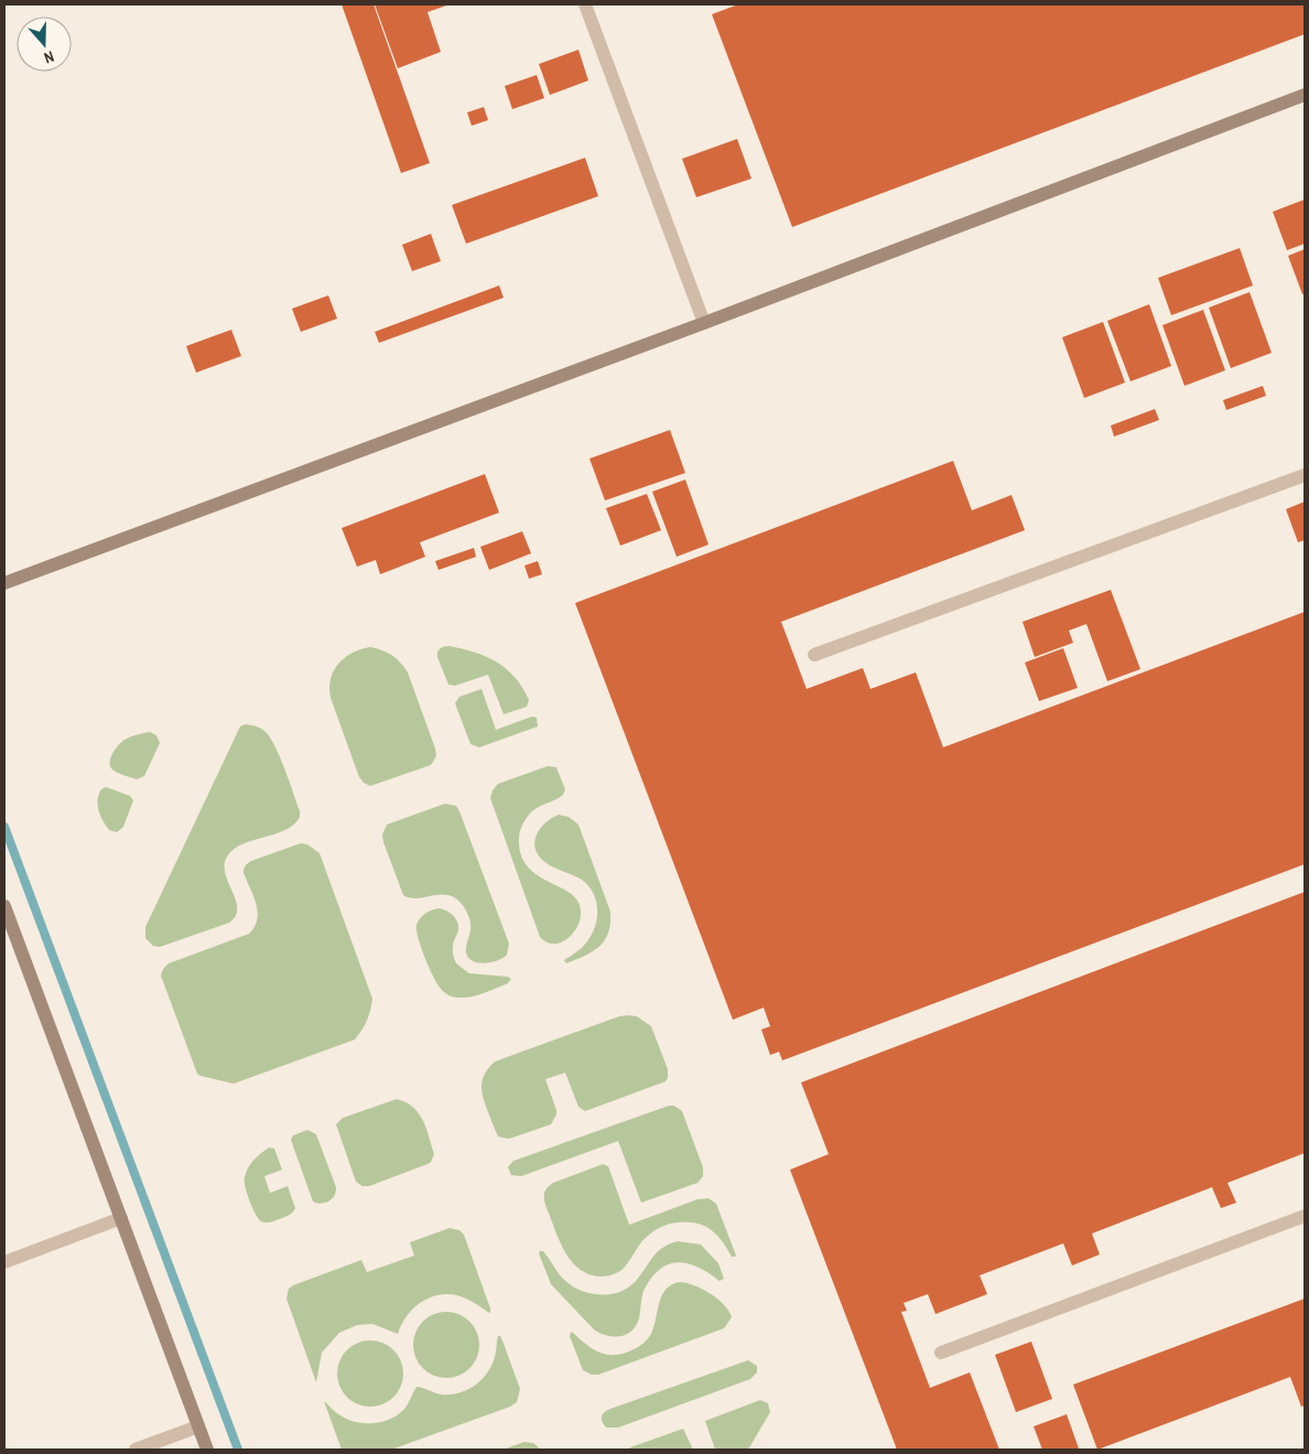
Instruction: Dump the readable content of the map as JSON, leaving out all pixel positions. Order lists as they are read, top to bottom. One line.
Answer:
{"north":"bottom"}
